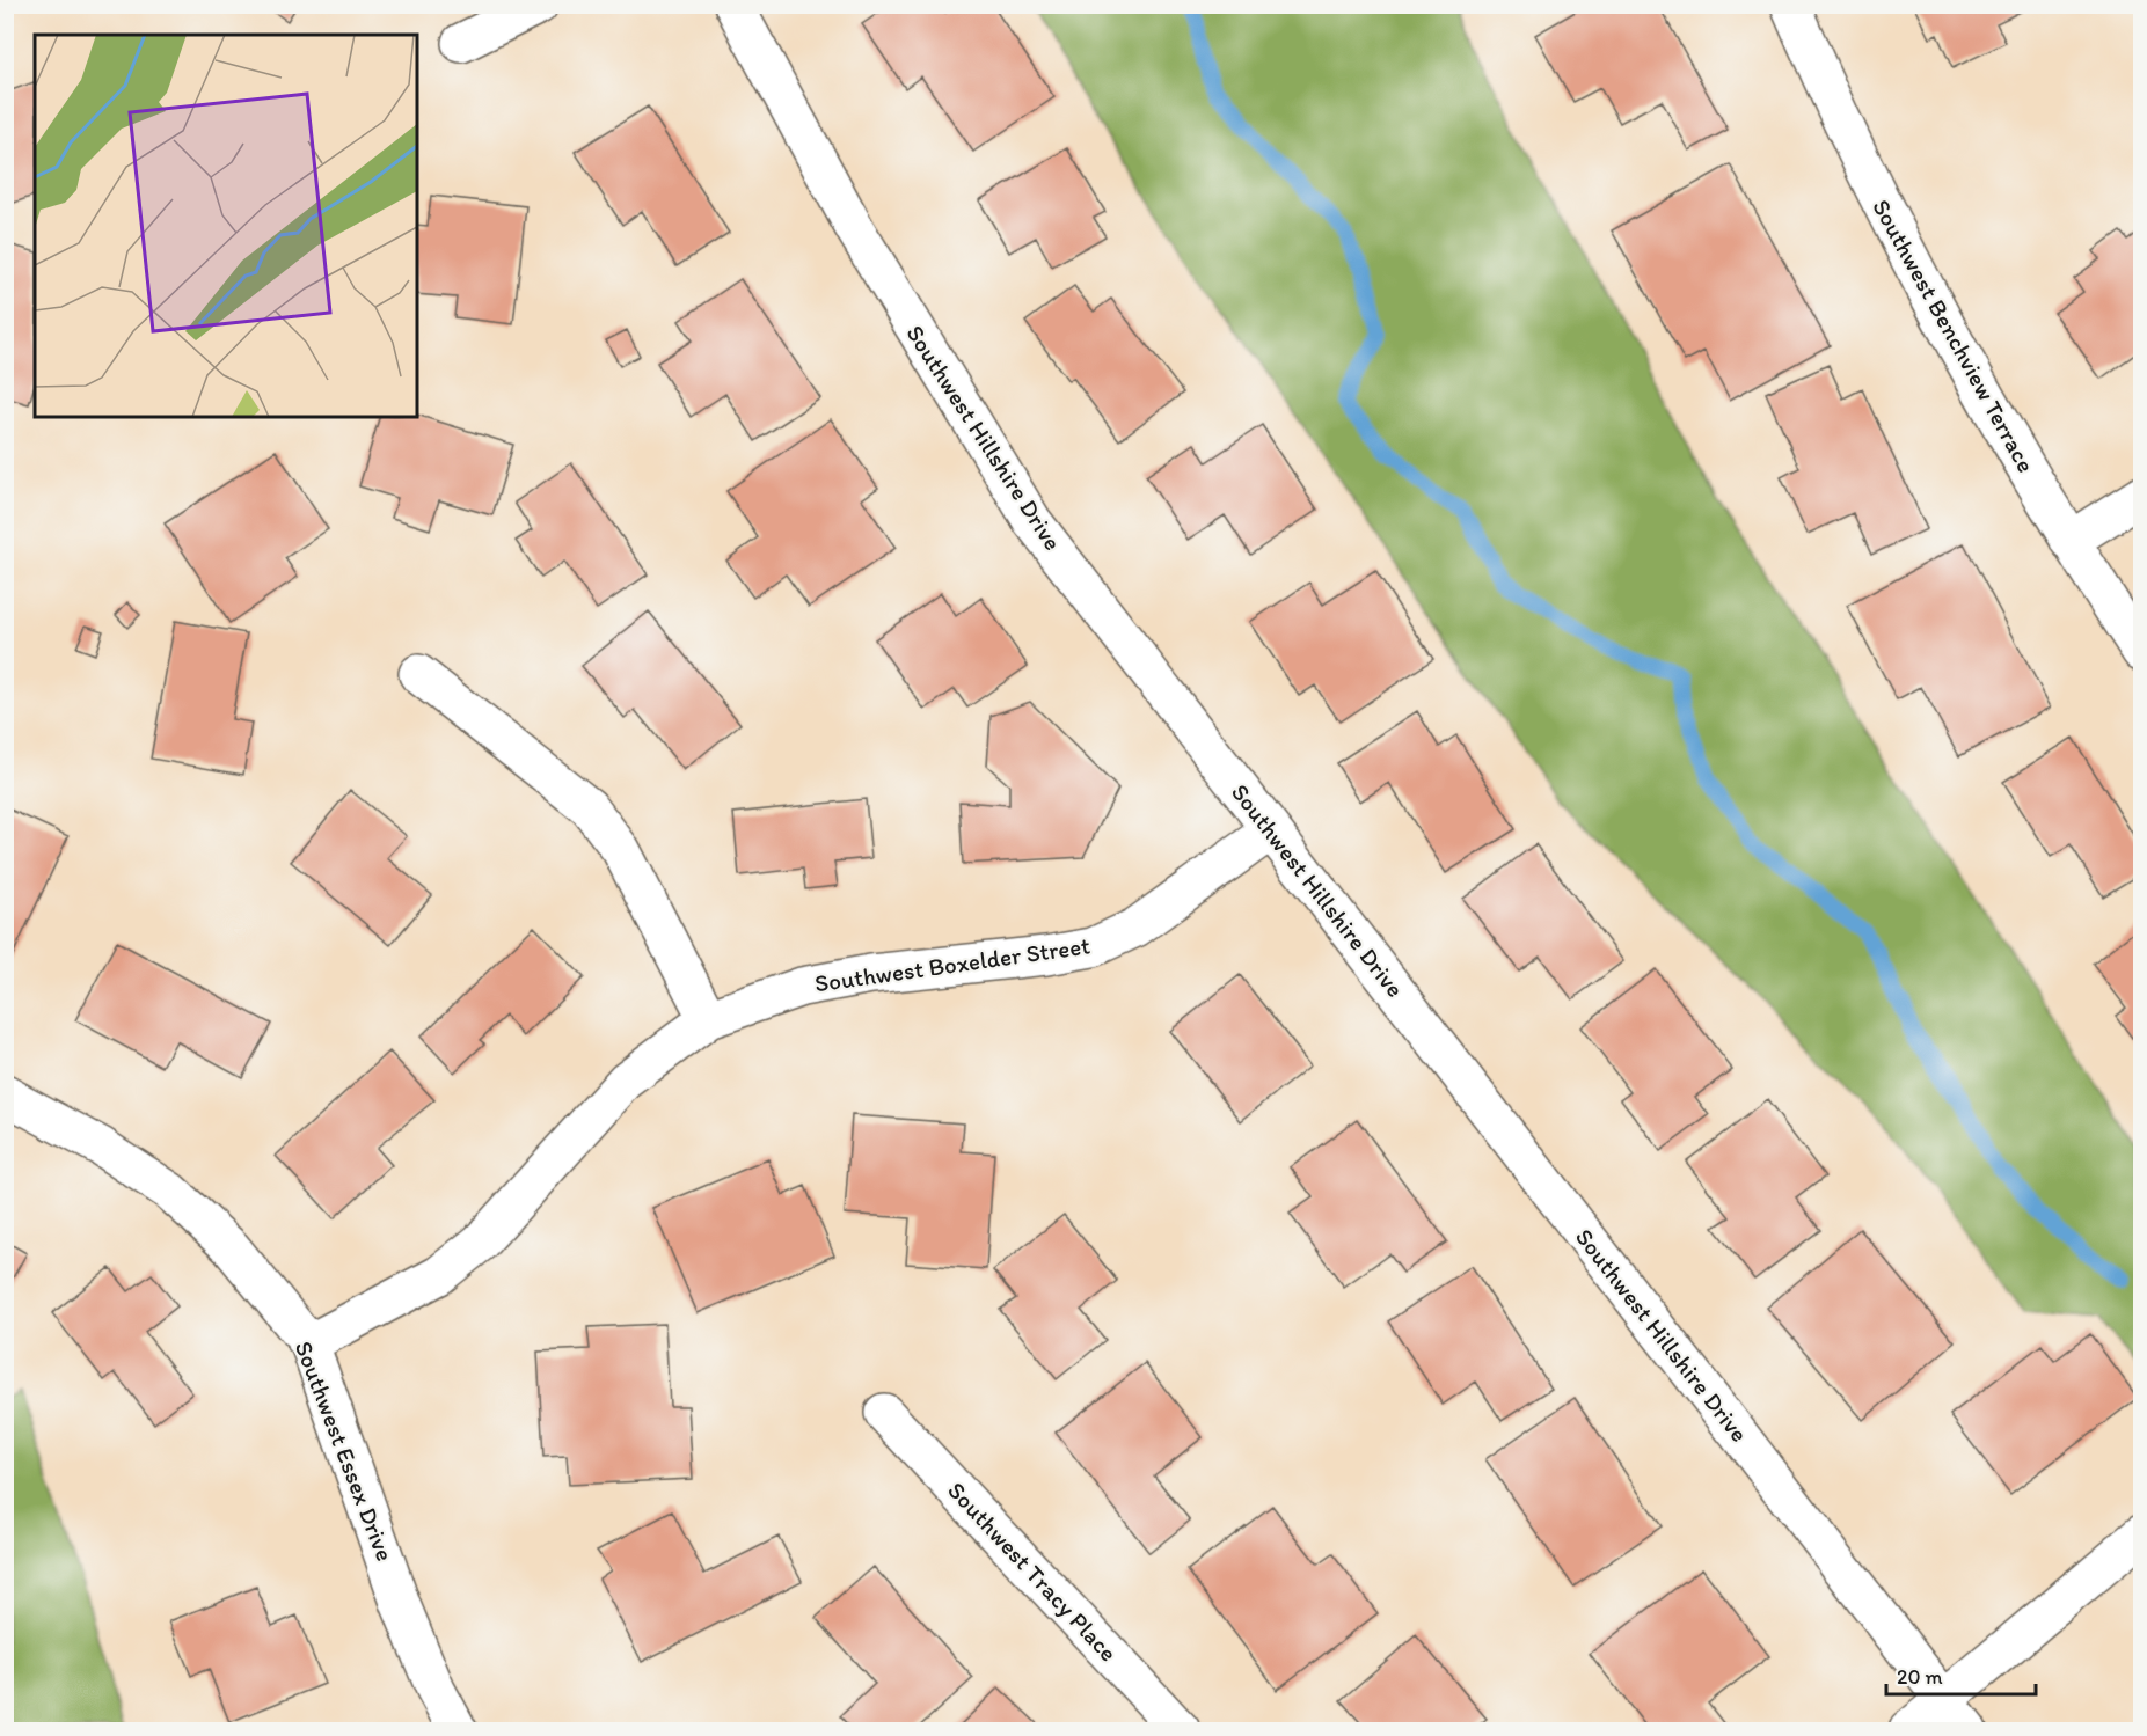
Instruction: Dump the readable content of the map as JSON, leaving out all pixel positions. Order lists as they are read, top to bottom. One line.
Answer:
{"streets":{"street":["Southwest Benchview Terrace","Southwest Hillshire Drive","Southwest Boxelder Street","Southwest Essex Drive","Southwest Tracy Place"]},"crossings":[["Southwest Hillshire Drive","Southwest Boxelder Street"],["Southwest Boxelder Street","Southwest Essex Drive"]],"scale_bar":"20 m"}
